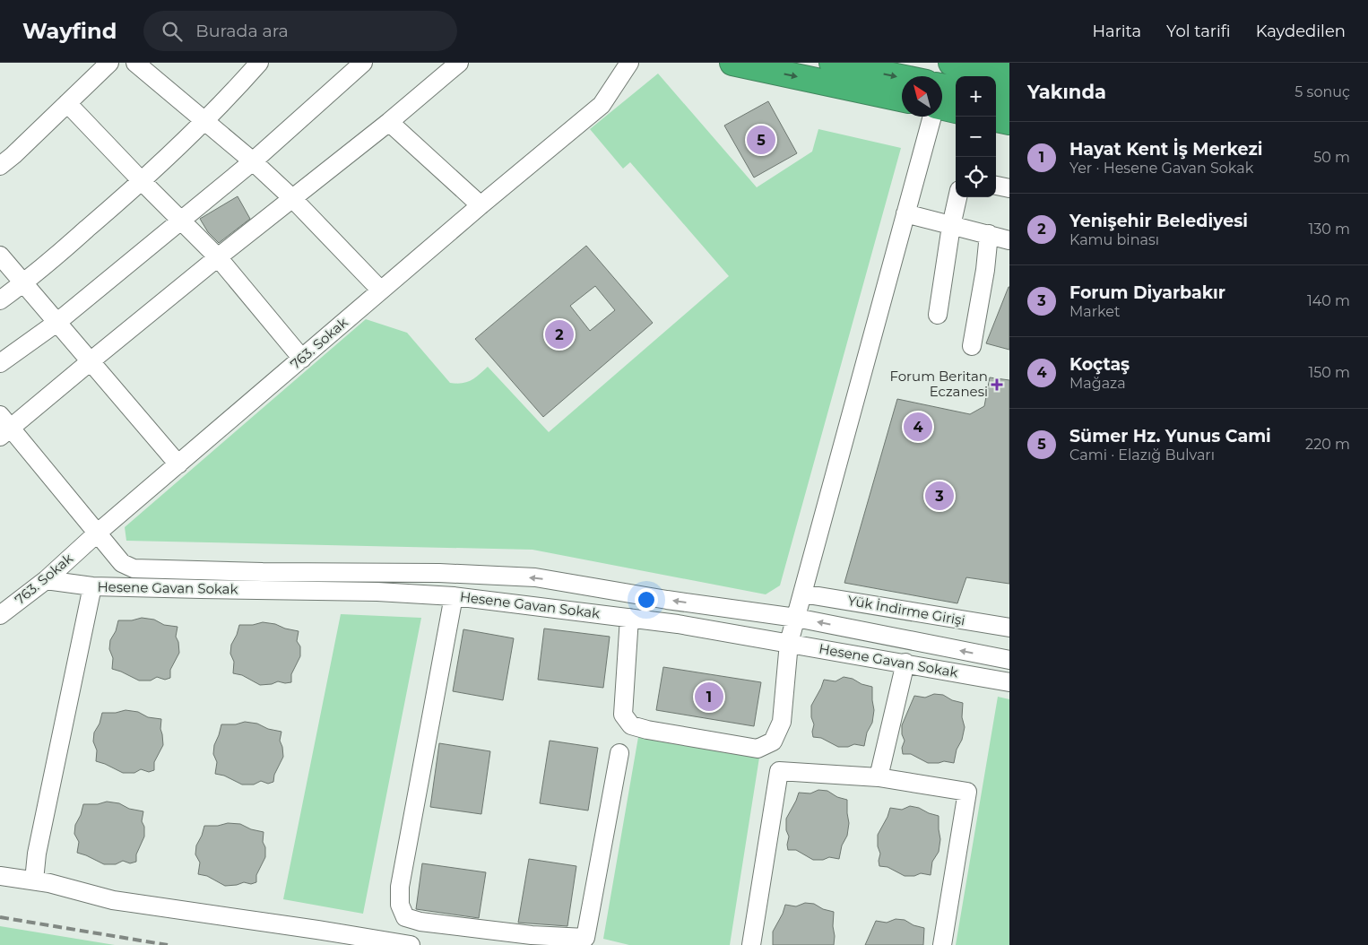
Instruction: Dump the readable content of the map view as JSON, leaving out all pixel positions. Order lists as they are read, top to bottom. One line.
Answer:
{"streets":{"street":["763. Sokak","Hesene Gavan Sokak","Yük İndirme Girişi"]},"crossings":[["763. Sokak","Hesene Gavan Sokak"]],"places":{"health":["Forum Beritan Eczanesi"]},"north":"top left","page":{"header":"Wayfind","search":"Burada ara","nav":["Harita","Yol tarifi","Kaydedilen"],"heading":["Yakında","5 sonuç"],"map_buttons":["+","−"],"list":[{"mark":"1","name":"Hayat Kent İş Merkezi","note":"Yer · Hesene Gavan Sokak","value":"50 m"},{"mark":"2","name":"Yenişehir Belediyesi","note":"Kamu binası","value":"130 m"},{"mark":"3","name":"Forum Diyarbakır","note":"Market","value":"140 m"},{"mark":"4","name":"Koçtaş","note":"Mağaza","value":"150 m"},{"mark":"5","name":"Sümer Hz. Yunus Cami","note":"Cami · Elazığ Bulvarı","value":"220 m"}],"pins":["5","2","4","3","1"]}}
